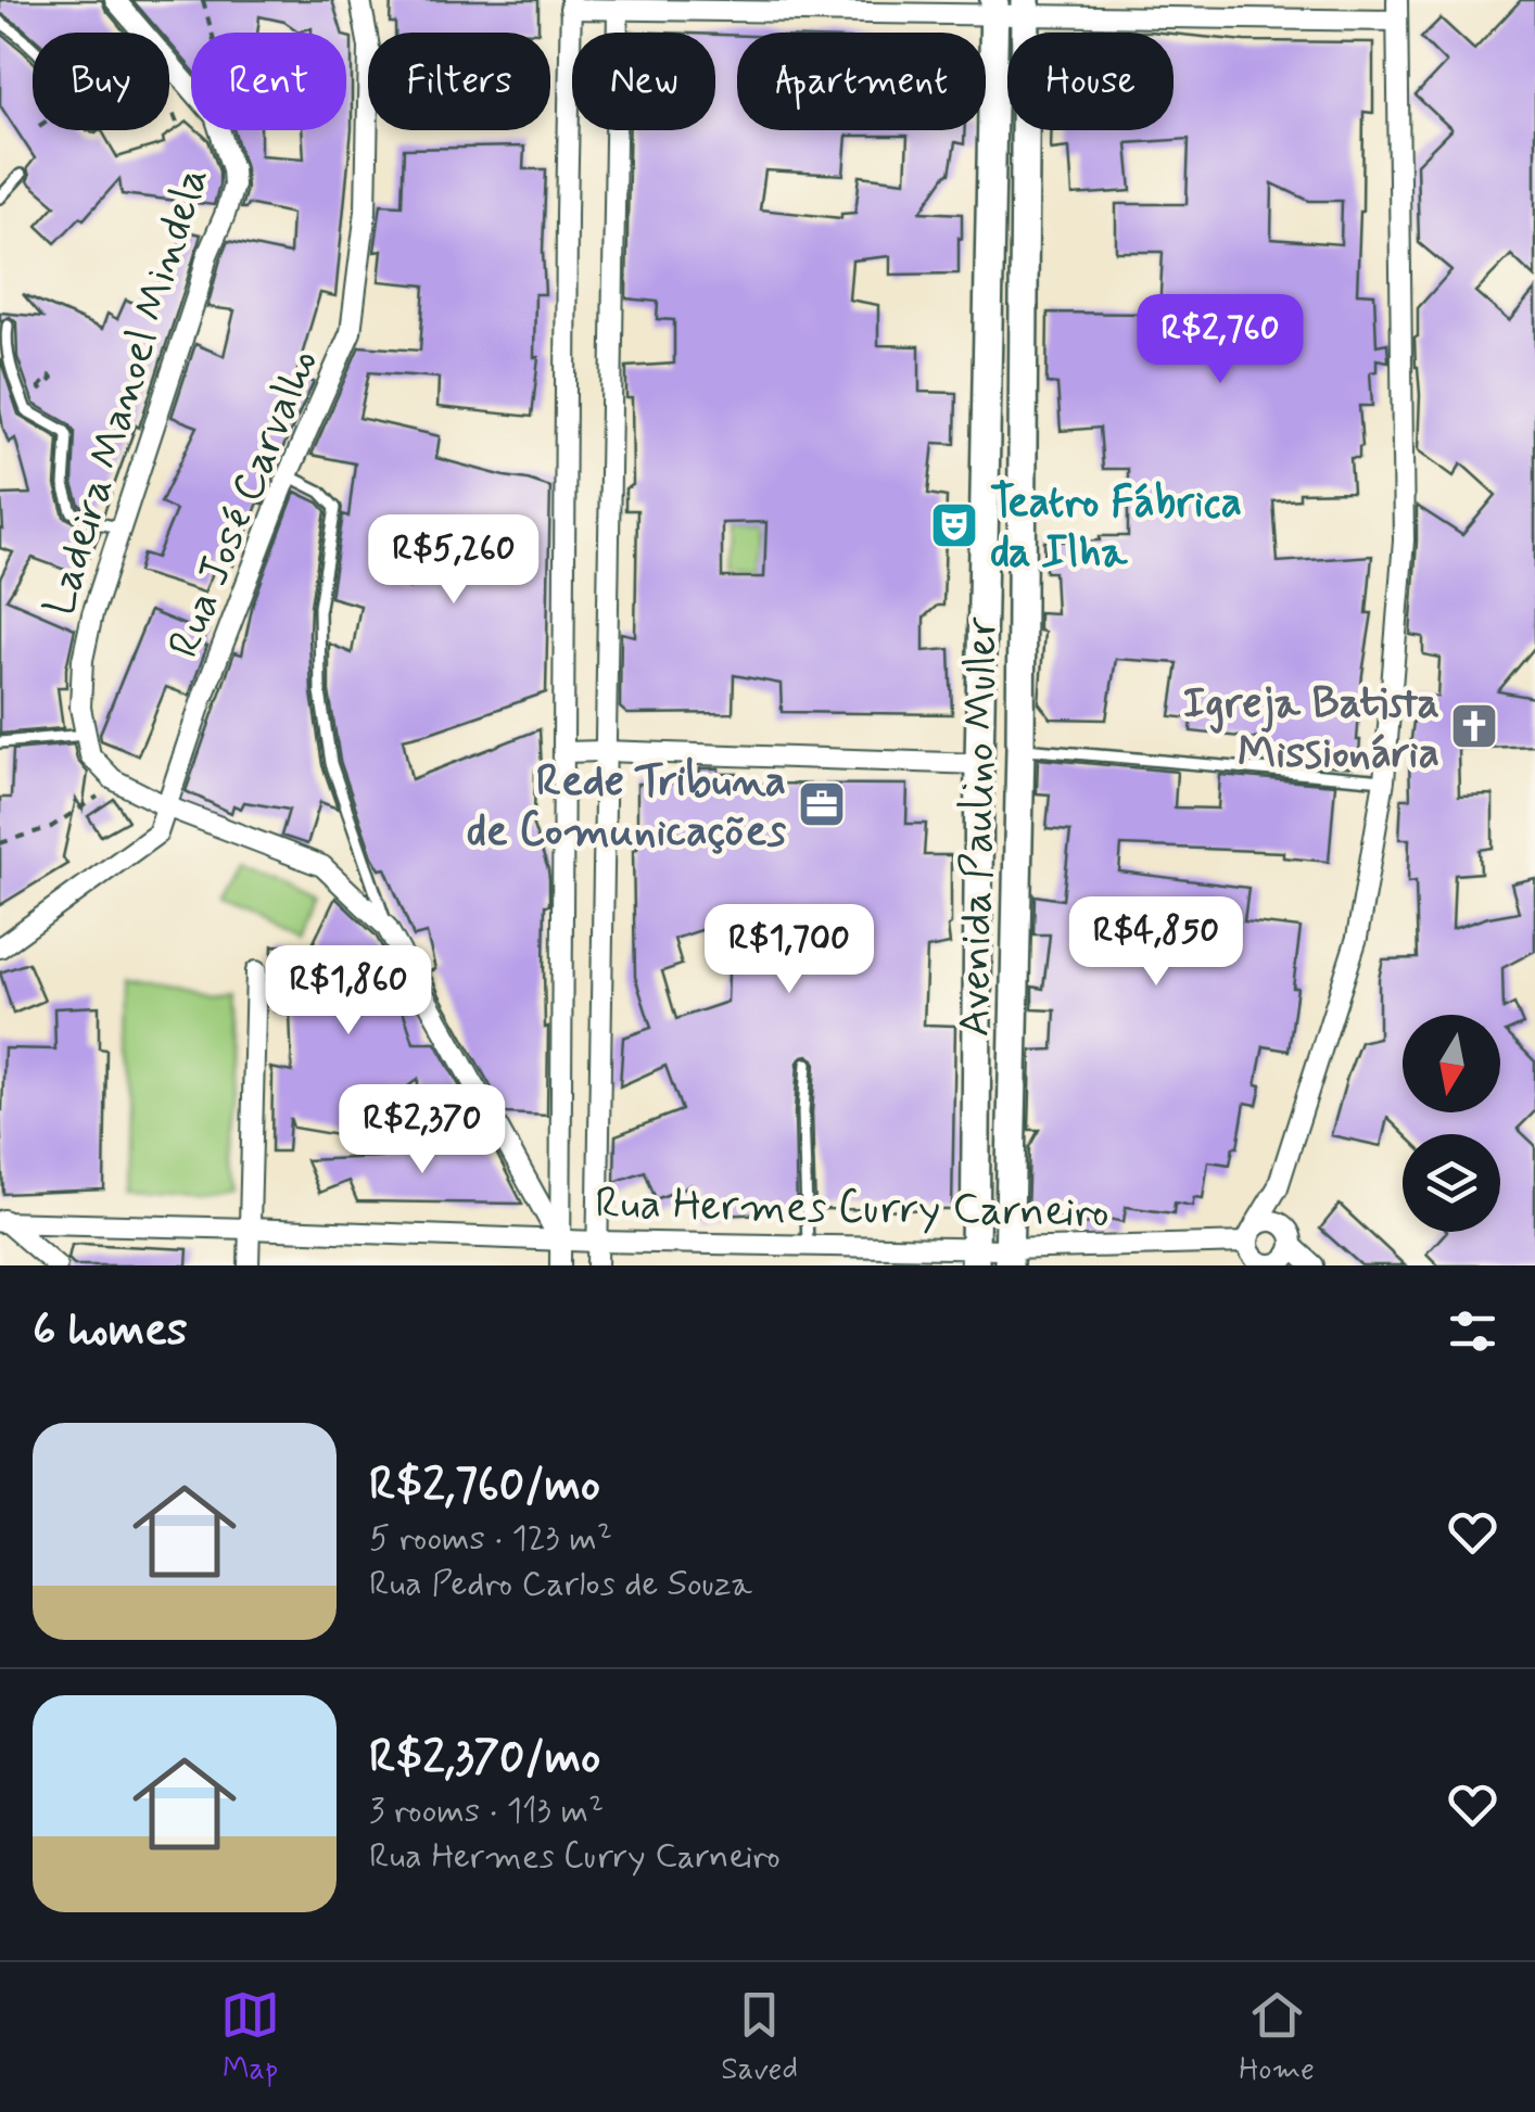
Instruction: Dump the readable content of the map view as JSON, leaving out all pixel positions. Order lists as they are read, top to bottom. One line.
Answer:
{"streets":{"main road":["Avenida Paulino Muller"],"street":["Ladeira Manoel Mindela","Rua José Carvalho","Rua Hermes Curry Carneiro"]},"crossings":[["Avenida Paulino Muller","Rua Hermes Curry Carneiro"]],"places":{"theatre":["Teatro Fábrica da Ilha"],"church":["Igreja Batista Missionária"],"office":["Rede Tribuna de Comunicações"]},"north":"bottom","page":{"chip":["Buy","Rent","Filters","New","Apartment","House"],"price":["R$2,760","R$5,260","R$4,850","R$1,700","R$1,860","R$2,370"],"heading":"6 homes","list":[{"name":"R$2,760/mo","note":"5 rooms · 123 m² · Rua Pedro Carlos de Souza"},{"name":"R$2,370/mo","note":"3 rooms · 113 m² · Rua Hermes Curry Carneiro"}],"tabs":["Map","Saved","Home"]}}
